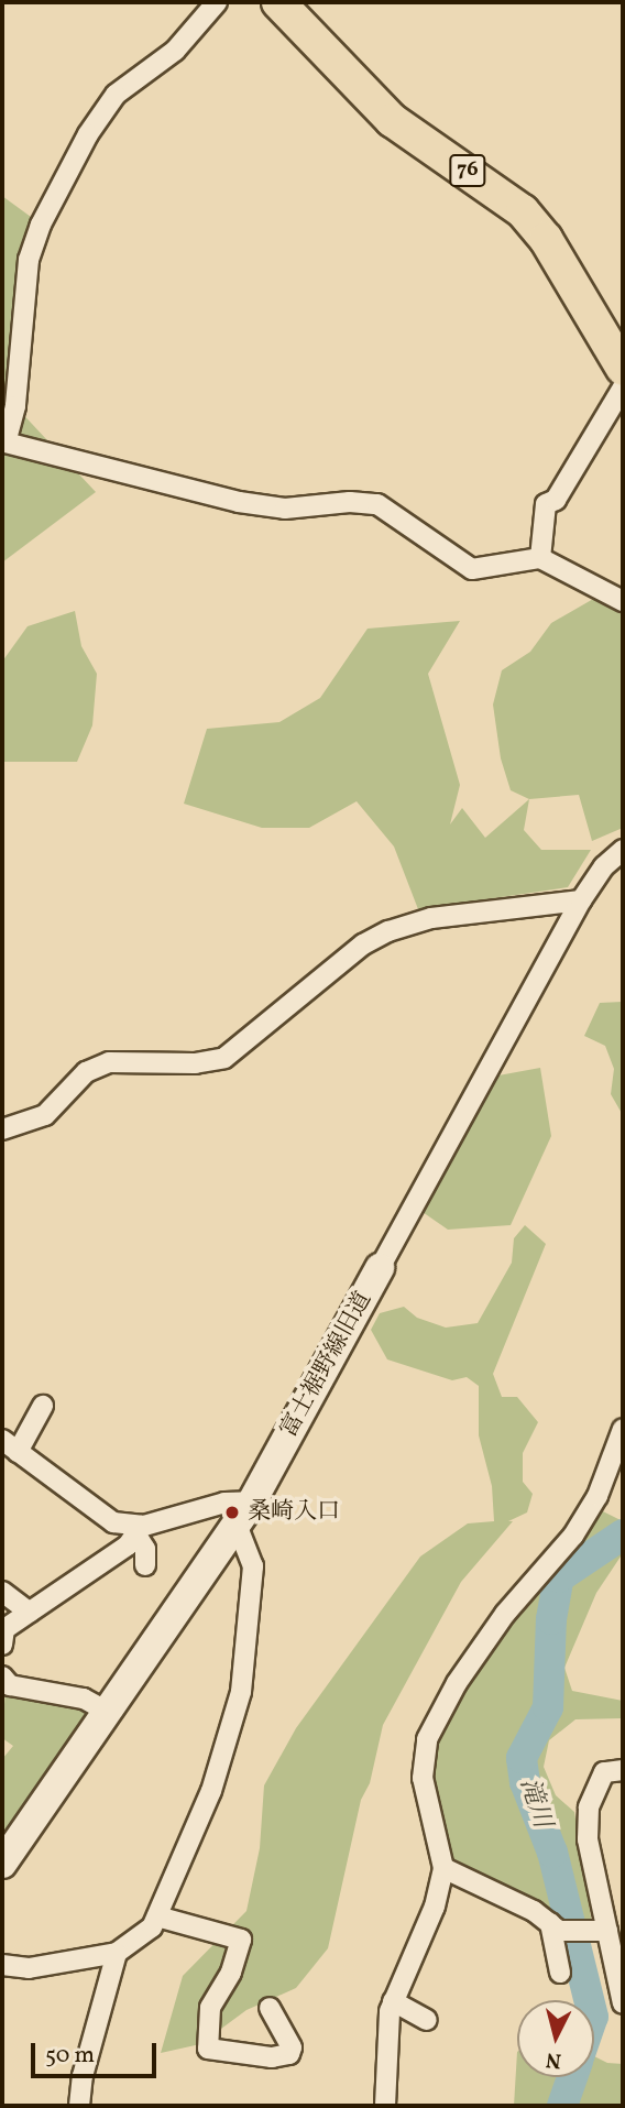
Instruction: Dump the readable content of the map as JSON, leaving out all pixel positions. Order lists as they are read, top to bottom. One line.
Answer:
{"streets":{"main road":["76"],"street":["富士裾野線旧道"]},"water":["滝川"],"places":["桑崎入口"],"scale_bar":"50 m","north":"bottom"}
